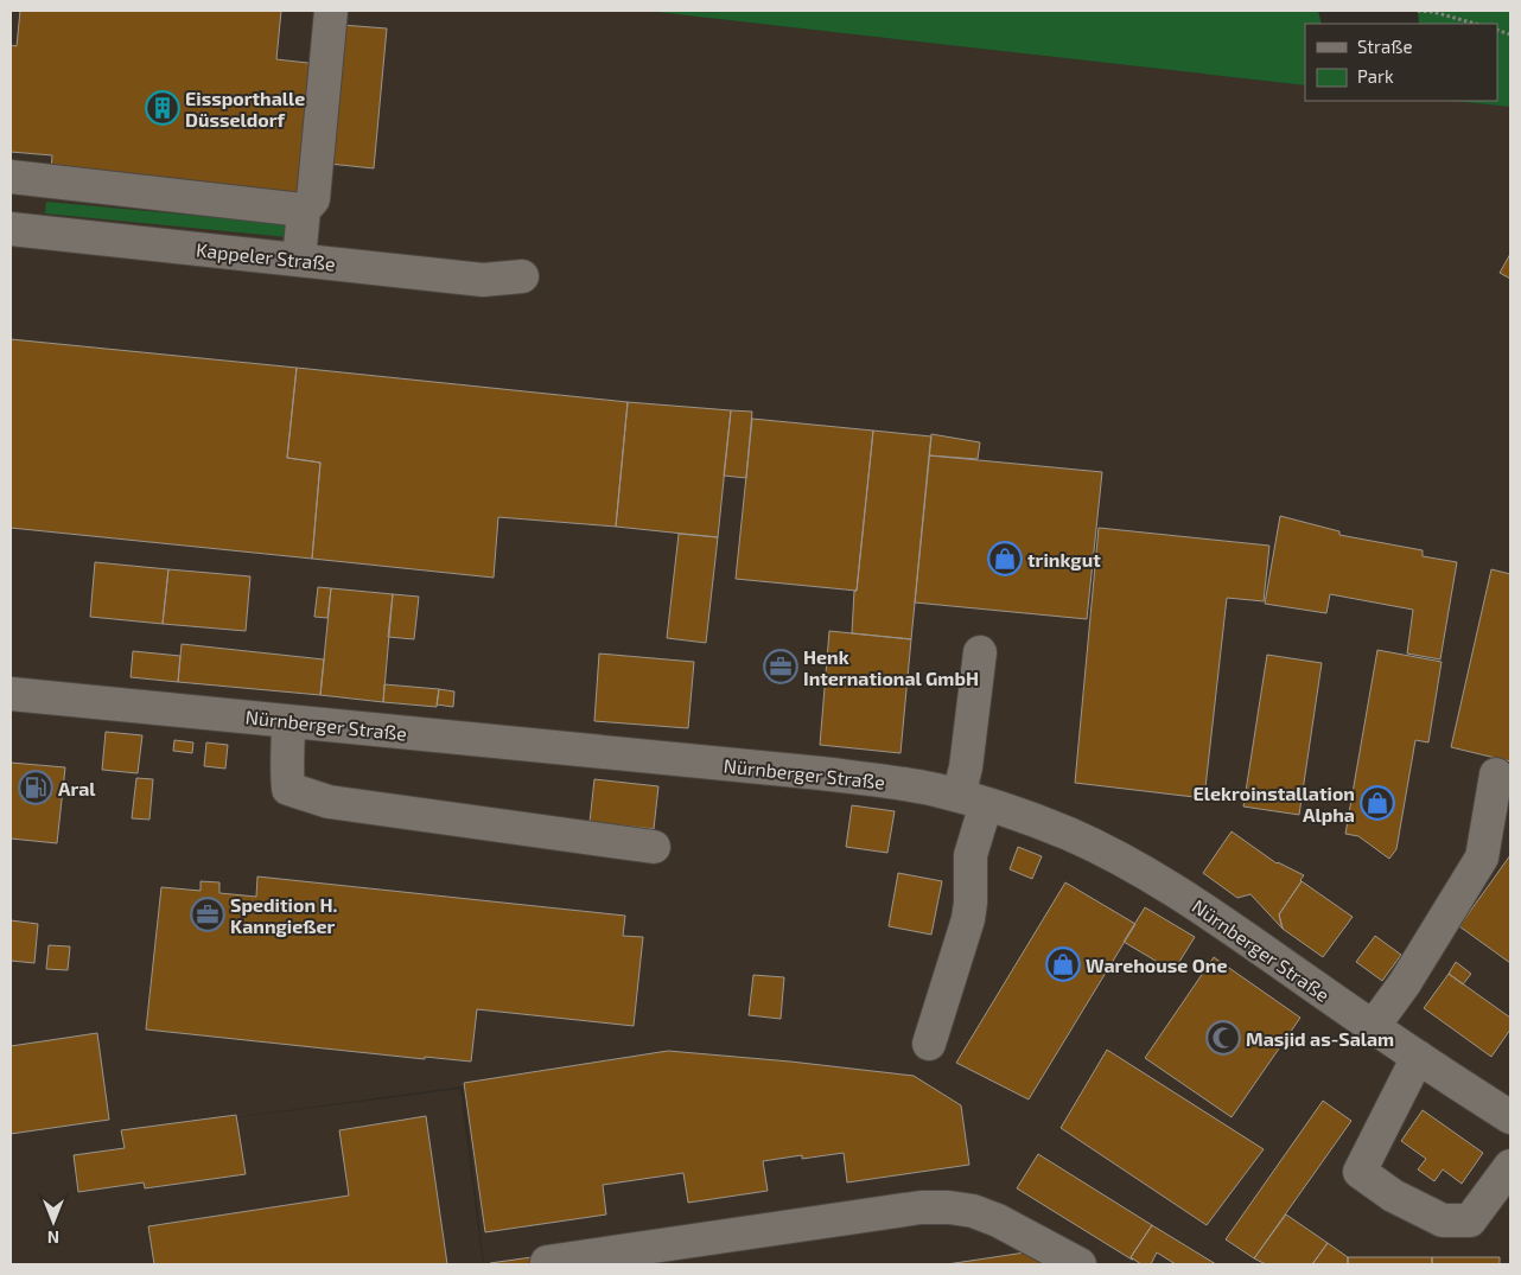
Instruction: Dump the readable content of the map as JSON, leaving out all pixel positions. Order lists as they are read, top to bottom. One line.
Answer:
{"streets":{"street":["Kappeler Straße","Nürnberger Straße"]},"places":{"building":["Eissporthalle Düsseldorf"],"shop":["trinkgut","Elekroinstallation Alpha","Warehouse One"],"office":["Henk International GmbH","Spedition H. Kanngießer"],"fuel station":["Aral"],"mosque":["Masjid as-Salam"]},"legend":["Straße","Park"],"north":"bottom"}
